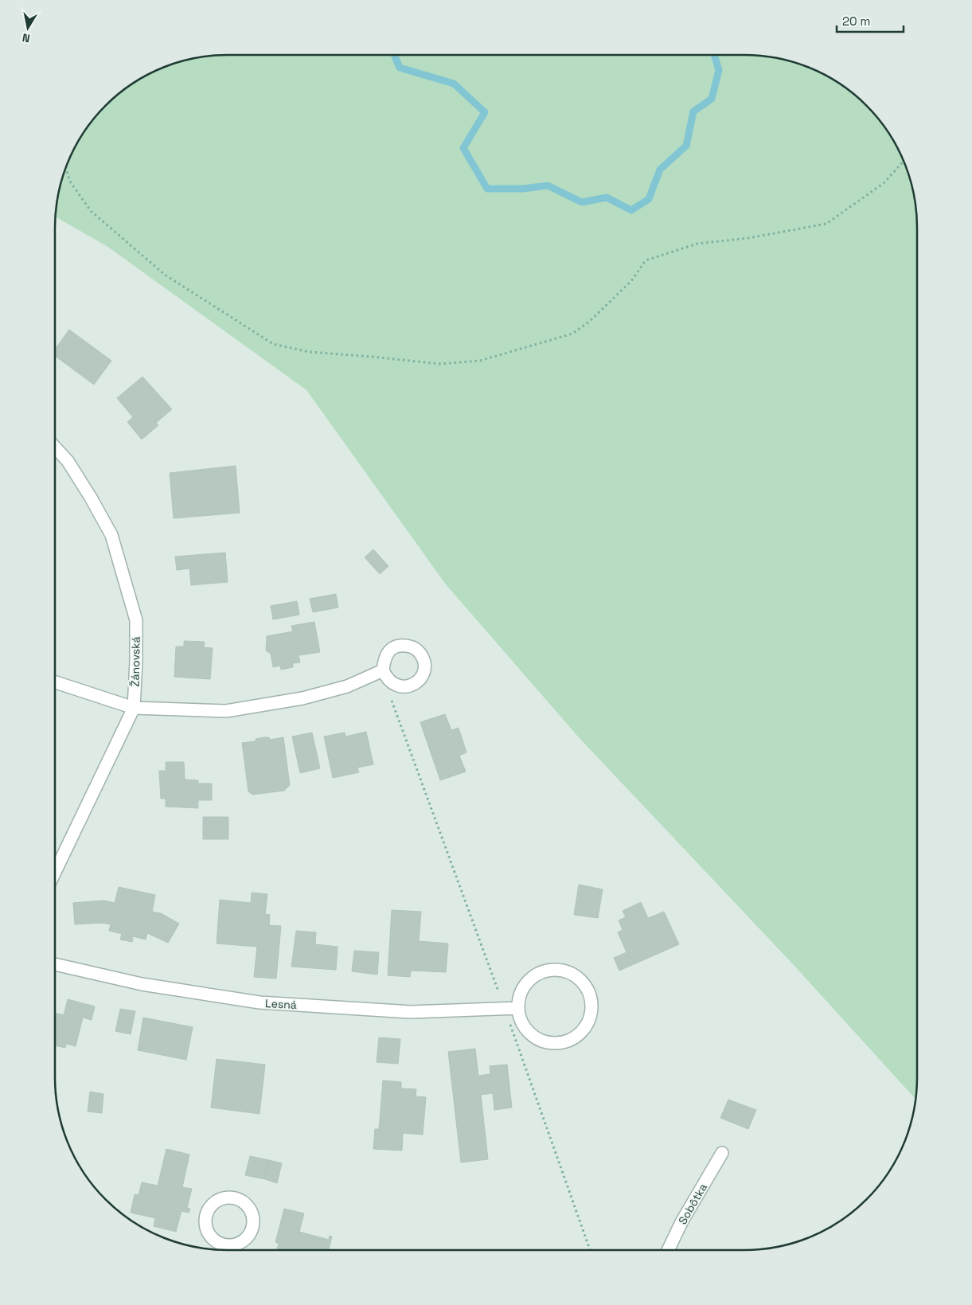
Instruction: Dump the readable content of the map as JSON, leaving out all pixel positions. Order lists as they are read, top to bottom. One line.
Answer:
{"streets":{"street":["Žánovská","Lesná","Sobôtka"]},"scale_bar":"20 m","north":"bottom"}
